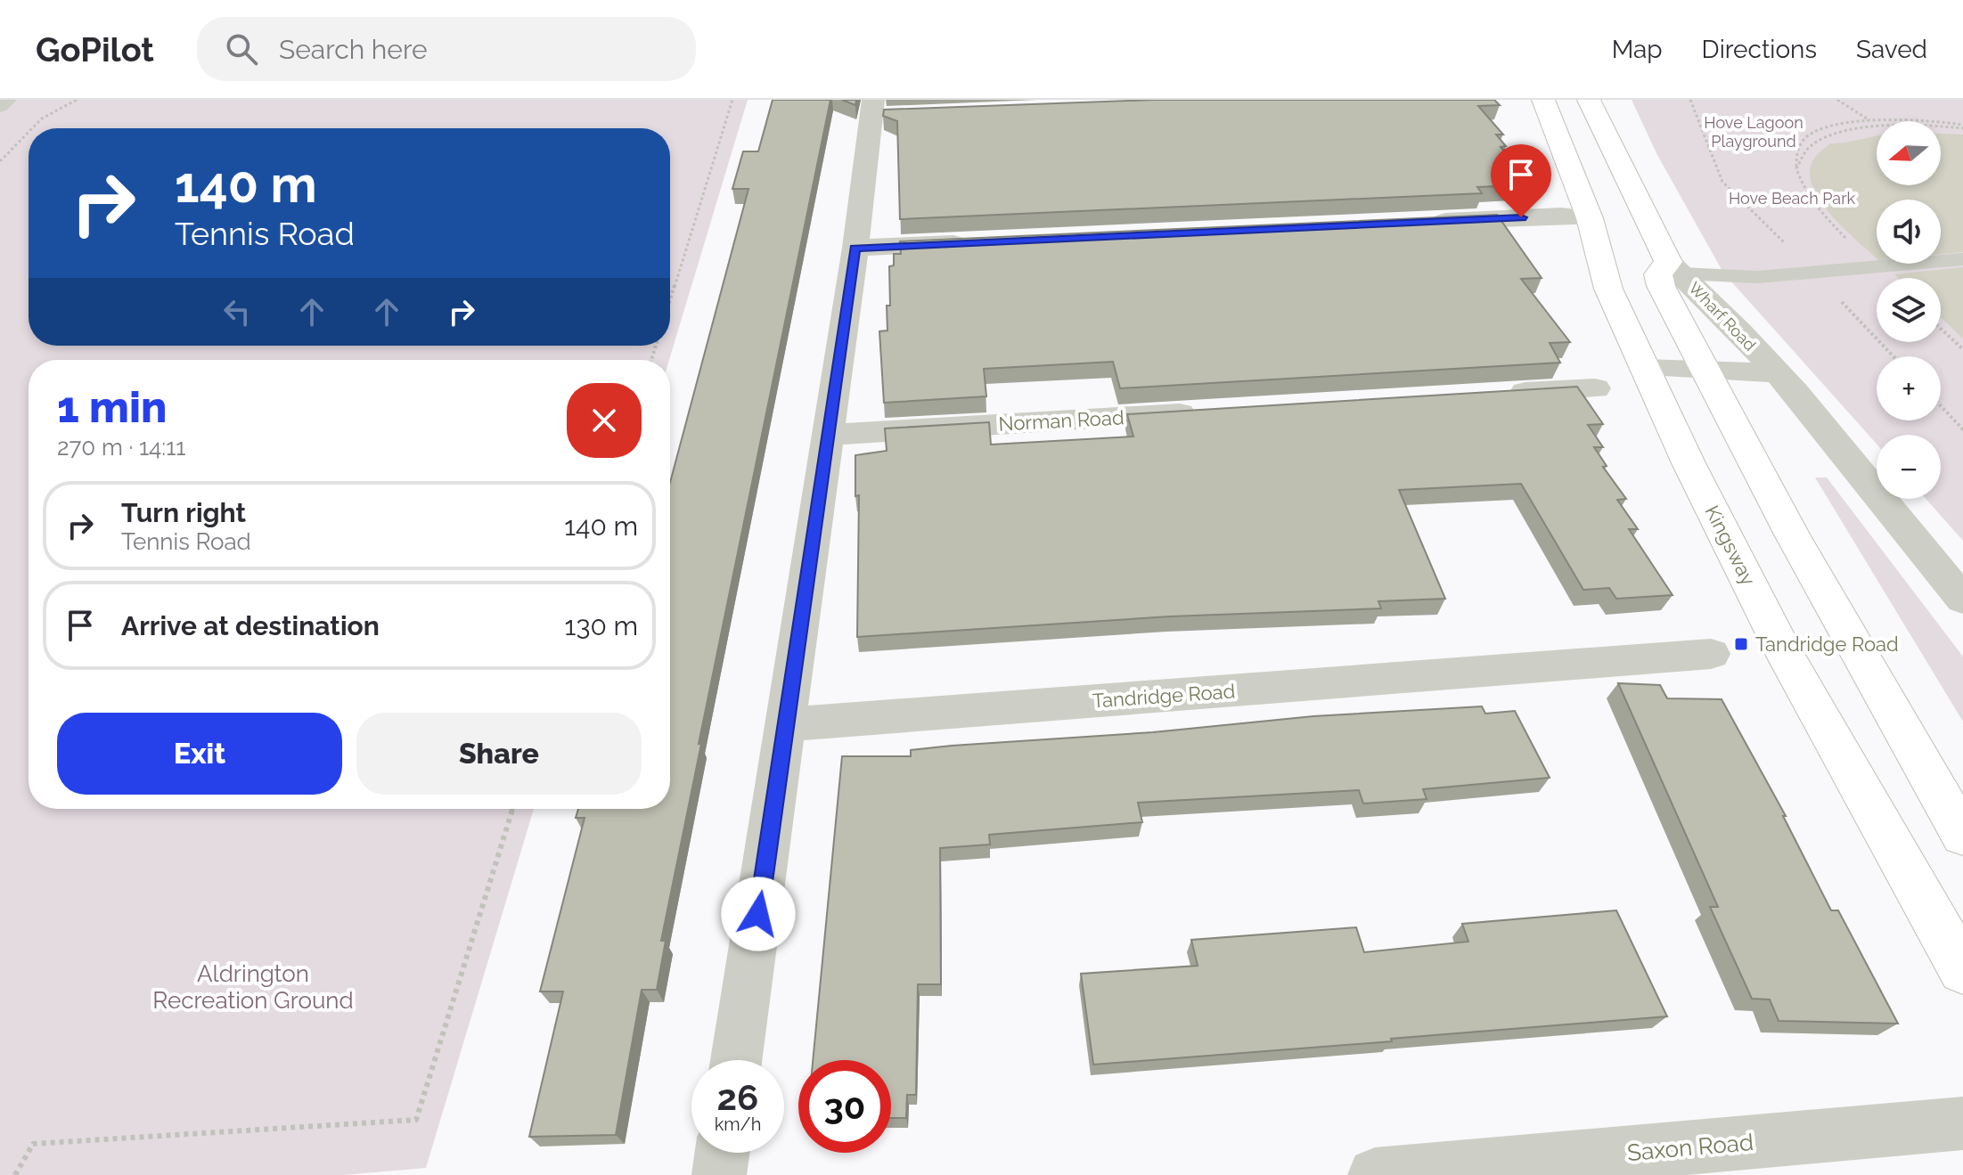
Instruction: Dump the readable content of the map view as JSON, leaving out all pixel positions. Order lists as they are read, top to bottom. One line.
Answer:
{"streets":{"main road":["Kingsway"],"street":["Wharf Road","Norman Road","Tandridge Road","Saxon Road"]},"crossings":[["Wharf Road","Kingsway"]],"parks":["Hove Lagoon Playground","Hove Beach Park","Aldrington Recreation Ground"],"places":{"transit":["Tandridge Road"]},"north":"left","page":{"header":"GoPilot","search":"Search here","nav":["Map","Directions","Saved"],"map_buttons":["+","−"],"turn":["140 m","Tennis Road"],"heading":["1 min","270 m · 14:11"],"list":[{"name":"Turn right","note":"Tennis Road","value":"140 m"},{"name":"Arrive at destination","value":"130 m"}],"buttons":["Exit","Share"],"speed":"26 km/h","limit":"30"}}
